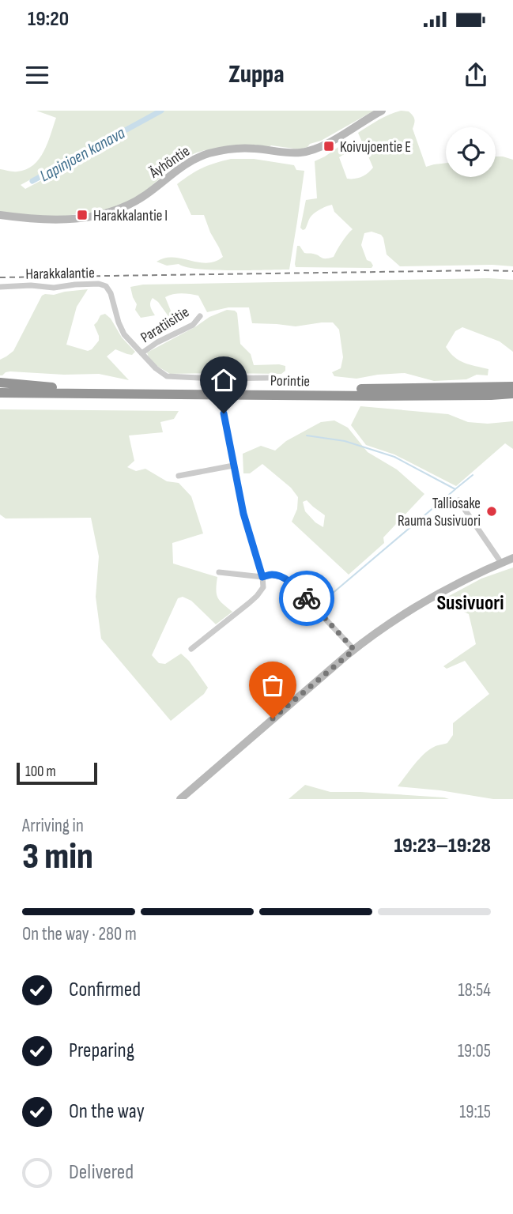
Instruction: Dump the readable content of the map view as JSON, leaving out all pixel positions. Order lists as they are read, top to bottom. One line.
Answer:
{"streets":{"highway":["Porintie"],"main road":["Äyhöntie"],"street":["Harakkalantie","Paratiisitie"]},"crossings":[["Harakkalantie","Paratiisitie"]],"districts":["Susivuori"],"water":["Lapinjoen kanava"],"places":{"transit":["Koivujoentie E","Harakkalantie I"],"other":["Talliosake Rauma Susivuori"]},"scale_bar":"100 m","page":{"status":"19:20","header":"Zuppa","scale":"100 m","heading":["3 min","Arriving in","19:23–19:28"],"bar":"On the way · 280 m","list":[["Confirmed","18:54"],["Preparing","19:05"],["On the way","19:15"],"Delivered"]}}
